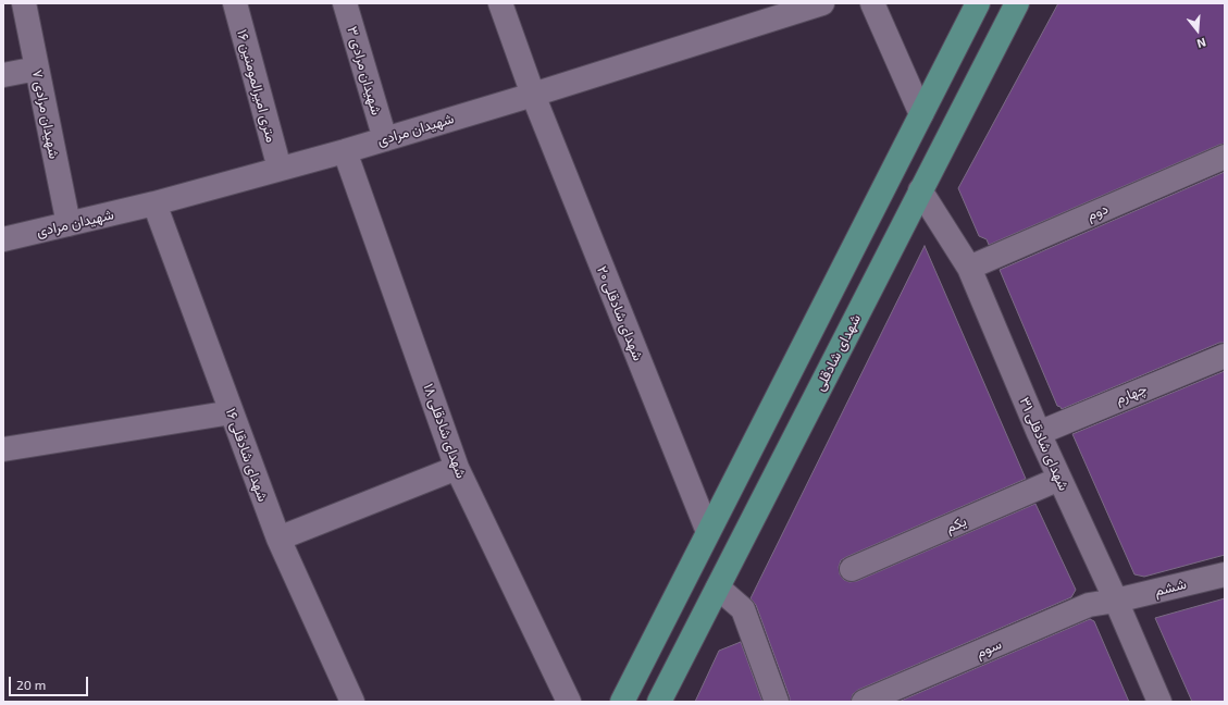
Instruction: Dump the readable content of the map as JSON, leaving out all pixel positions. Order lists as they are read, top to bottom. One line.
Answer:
{"streets":{"main road":["شهدای شادقلی"],"street":["شهیدان مرادی ۳","۱۶ متری امیرالمومنین","شهیدان مرادی ۷","شهیدان مرادی","دوم","شهدای شادقلی ۲۰","چهارم","شهدای شادقلی ۱۸","شهدای شادقلی ۳۱","شهدای شادقلی ۱۶","یکم","ششم","سوم"]},"crossings":[["شهیدان مرادی ۳","شهیدان مرادی"],["۱۶ متری امیرالمومنین","شهیدان مرادی"],["شهیدان مرادی ۷","شهیدان مرادی"],["شهیدان مرادی","شهدای شادقلی ۲۰"],["شهیدان مرادی","شهدای شادقلی ۱۸"],["شهیدان مرادی","شهدای شادقلی ۱۶"],["دوم","شهدای شادقلی ۳۱"],["شهدای شادقلی","شهدای شادقلی ۳۱"],["چهارم","شهدای شادقلی ۳۱"],["شهدای شادقلی ۳۱","یکم"],["شهدای شادقلی ۳۱","ششم"],["شهدای شادقلی ۳۱","سوم"],["ششم","سوم"]],"scale_bar":"20 m","north":"bottom"}
